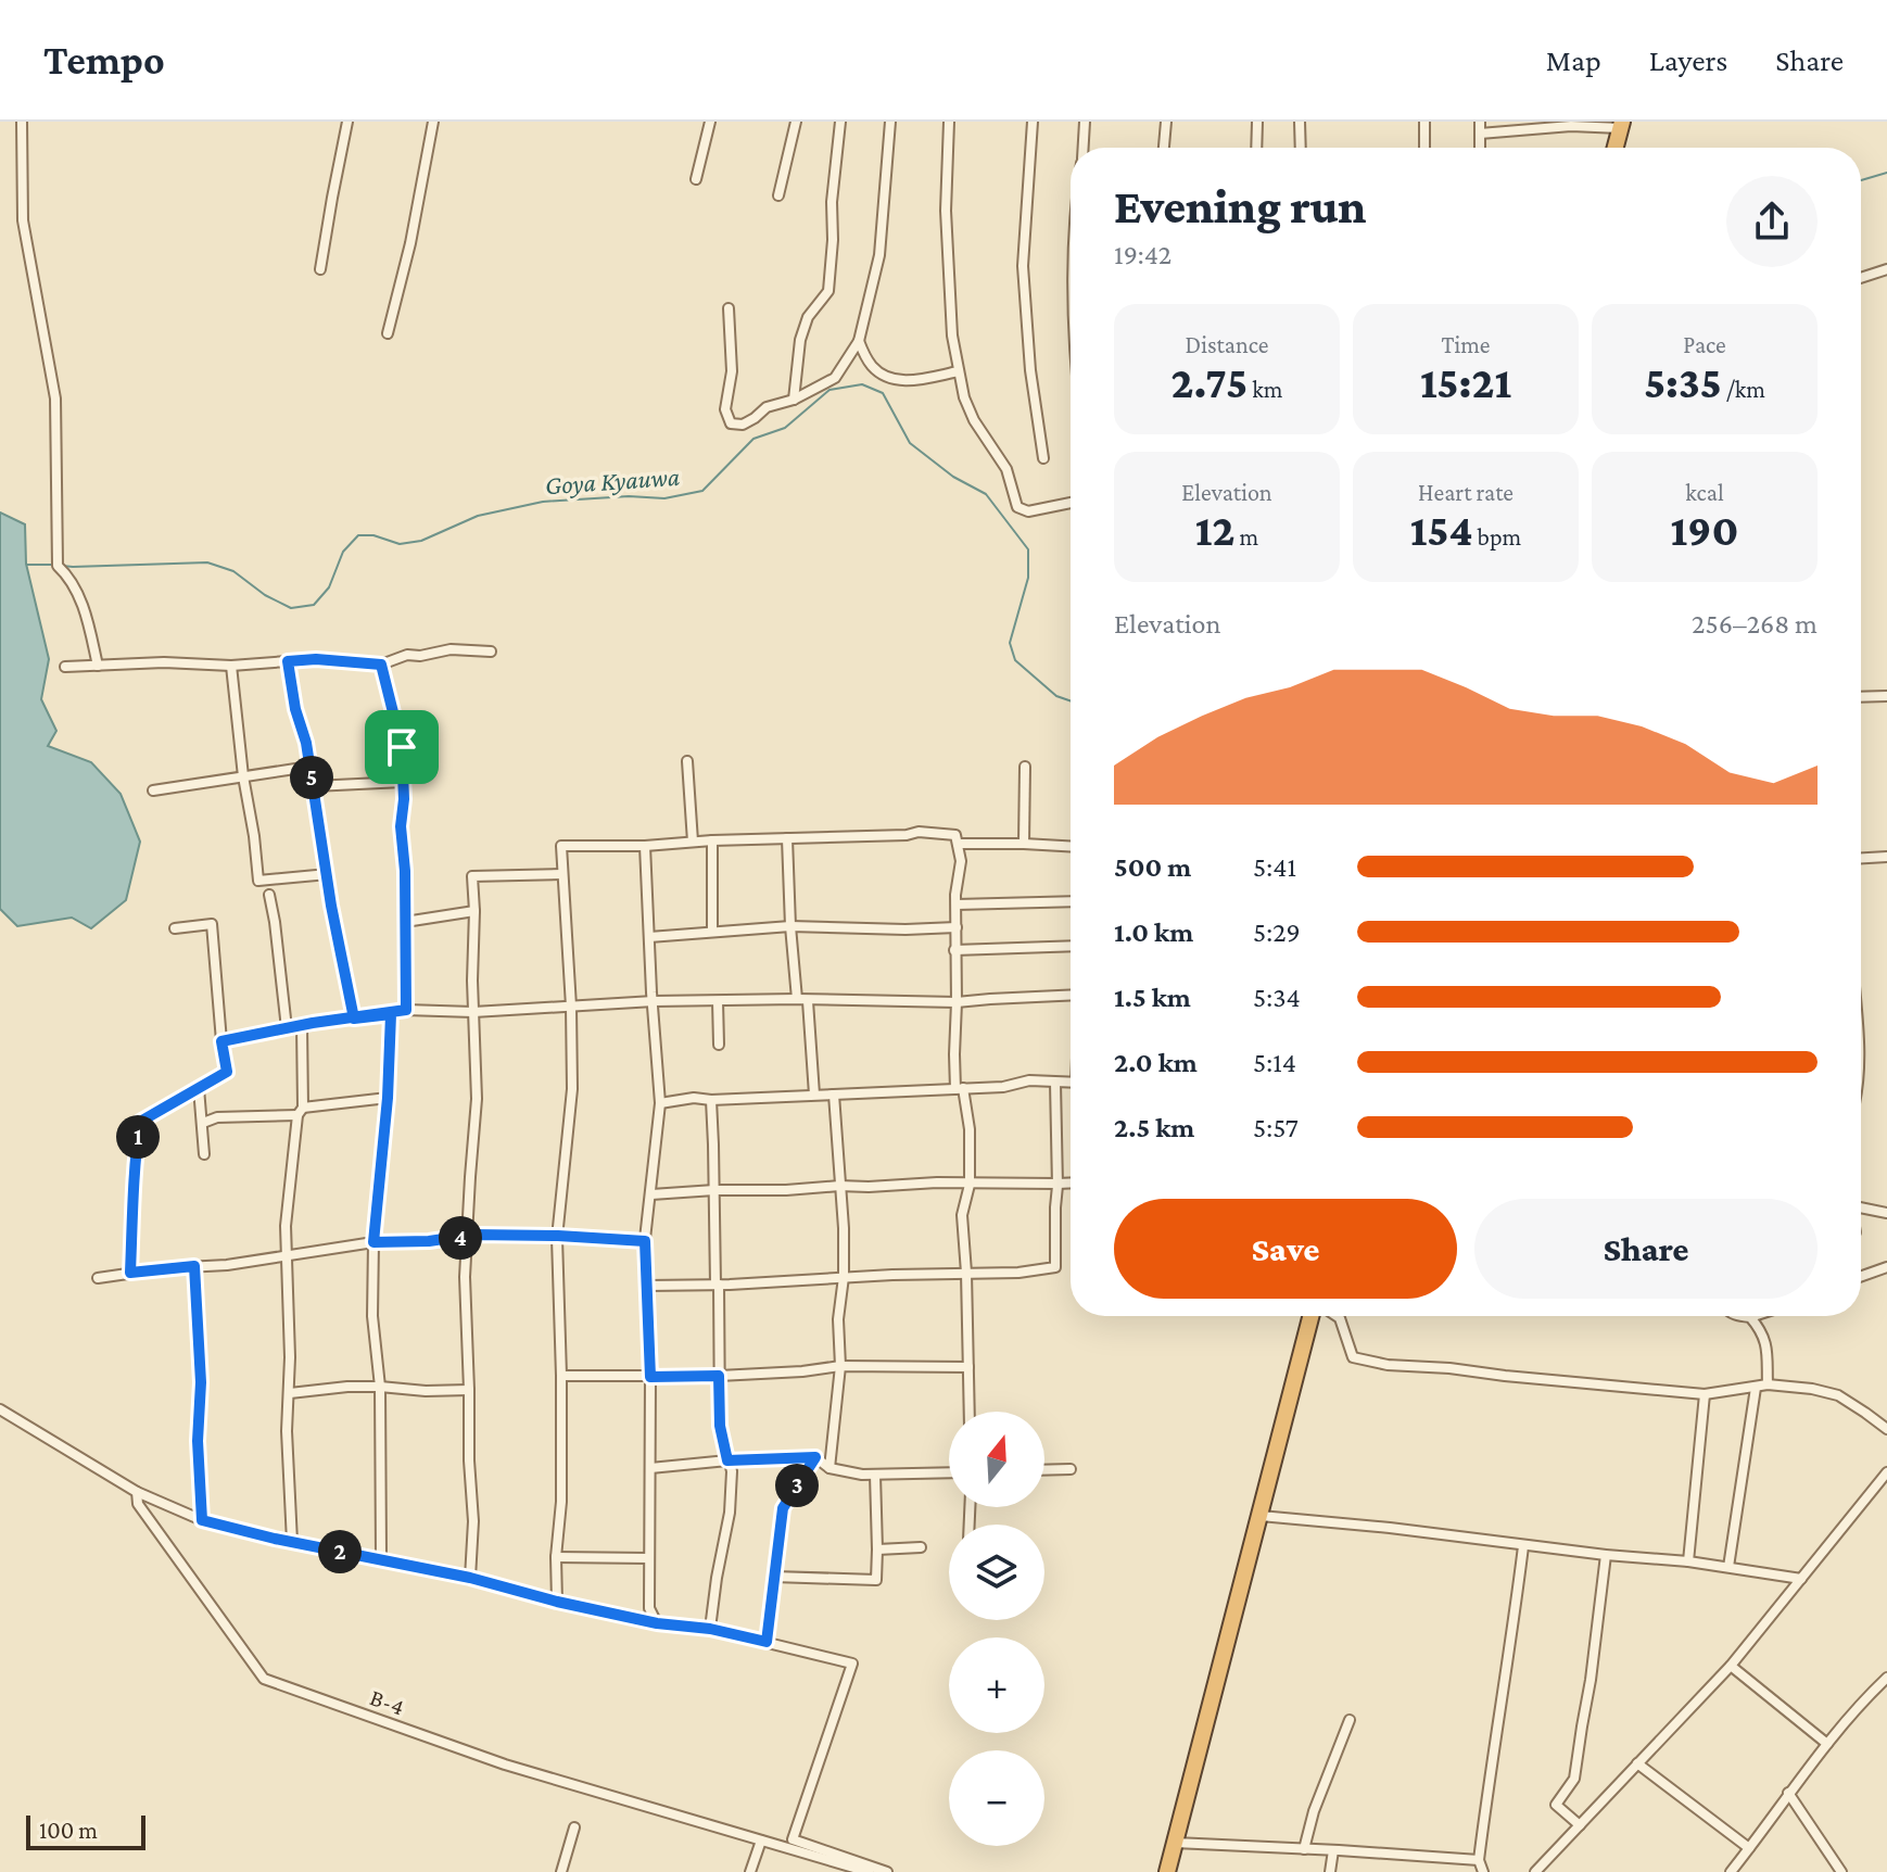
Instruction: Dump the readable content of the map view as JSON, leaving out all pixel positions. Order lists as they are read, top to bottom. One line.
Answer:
{"streets":{"street":["B-4"]},"water":["Goya Kyauwa"],"scale_bar":"100 m","north":"top","page":{"header":"Tempo","nav":["Map","Layers","Share"],"heading":["Evening run","19:42"],"stats":[["Distance","2.75 km"],["Time","15:21"],["Pace","5:35 /km"],["Elevation","12 m"],["Heart rate","154 bpm"],["kcal","190"]],"chart":["Elevation","256–268 m"],"pins":["5","1","4","3","2"],"list":[{"name":"500 m","note":"5:41"},{"name":"1.0 km","note":"5:29"},{"name":"1.5 km","note":"5:34"},{"name":"2.0 km","note":"5:14"},{"name":"2.5 km","note":"5:57"}],"buttons":["Save","Share"],"map_buttons":["+","−"],"scale":"100 m"}}
